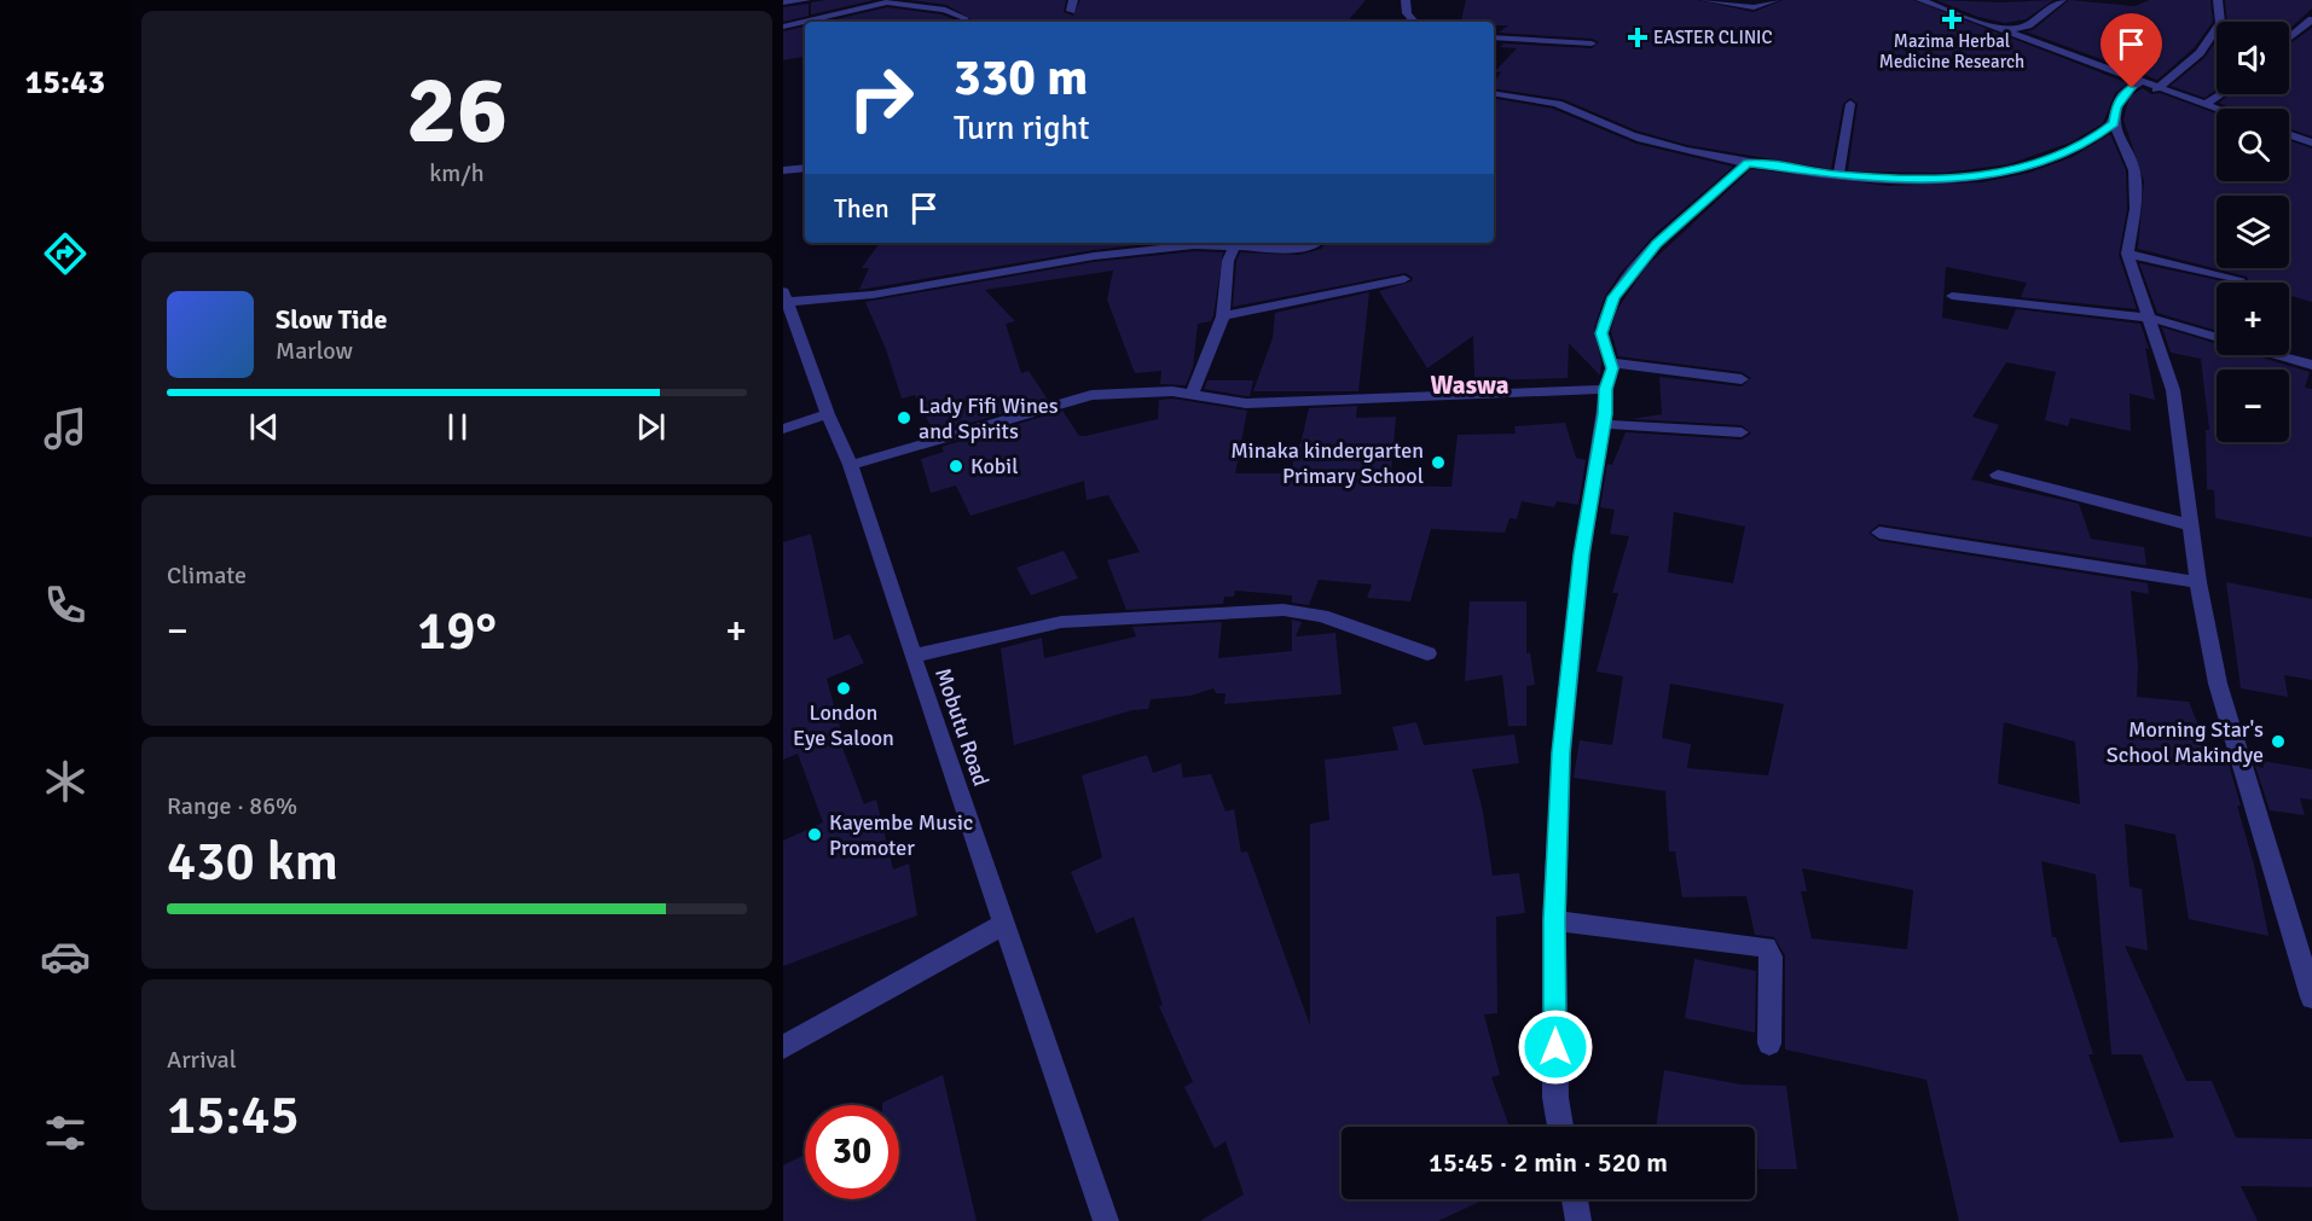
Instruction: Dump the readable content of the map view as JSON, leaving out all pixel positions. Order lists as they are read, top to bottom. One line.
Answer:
{"streets":{"street":["Mobutu Road"]},"districts":["Waswa"],"places":{"health":["Mazima Herbal Medicine Research","EASTER CLINIC"],"other":["Lady Fifi Wines and Spirits","Minaka kindergarten Primary School","Kobil","London Eye Saloon","Morning Star's School Makindye","Kayembe Music Promoter"]},"page":{"tabs":"15:43","tile":[["26","km/h"],"Climate",["Range · 86%","430 km"],["Arrival","15:45"]],"map_buttons":["+","−"],"turn":["330 m","Turn right"],"then":"Then","song":["Slow Tide","Marlow"],"heat":["−","19°","+"],"limit":"30","trip":"15:45 · 2 min · 520 m"}}
